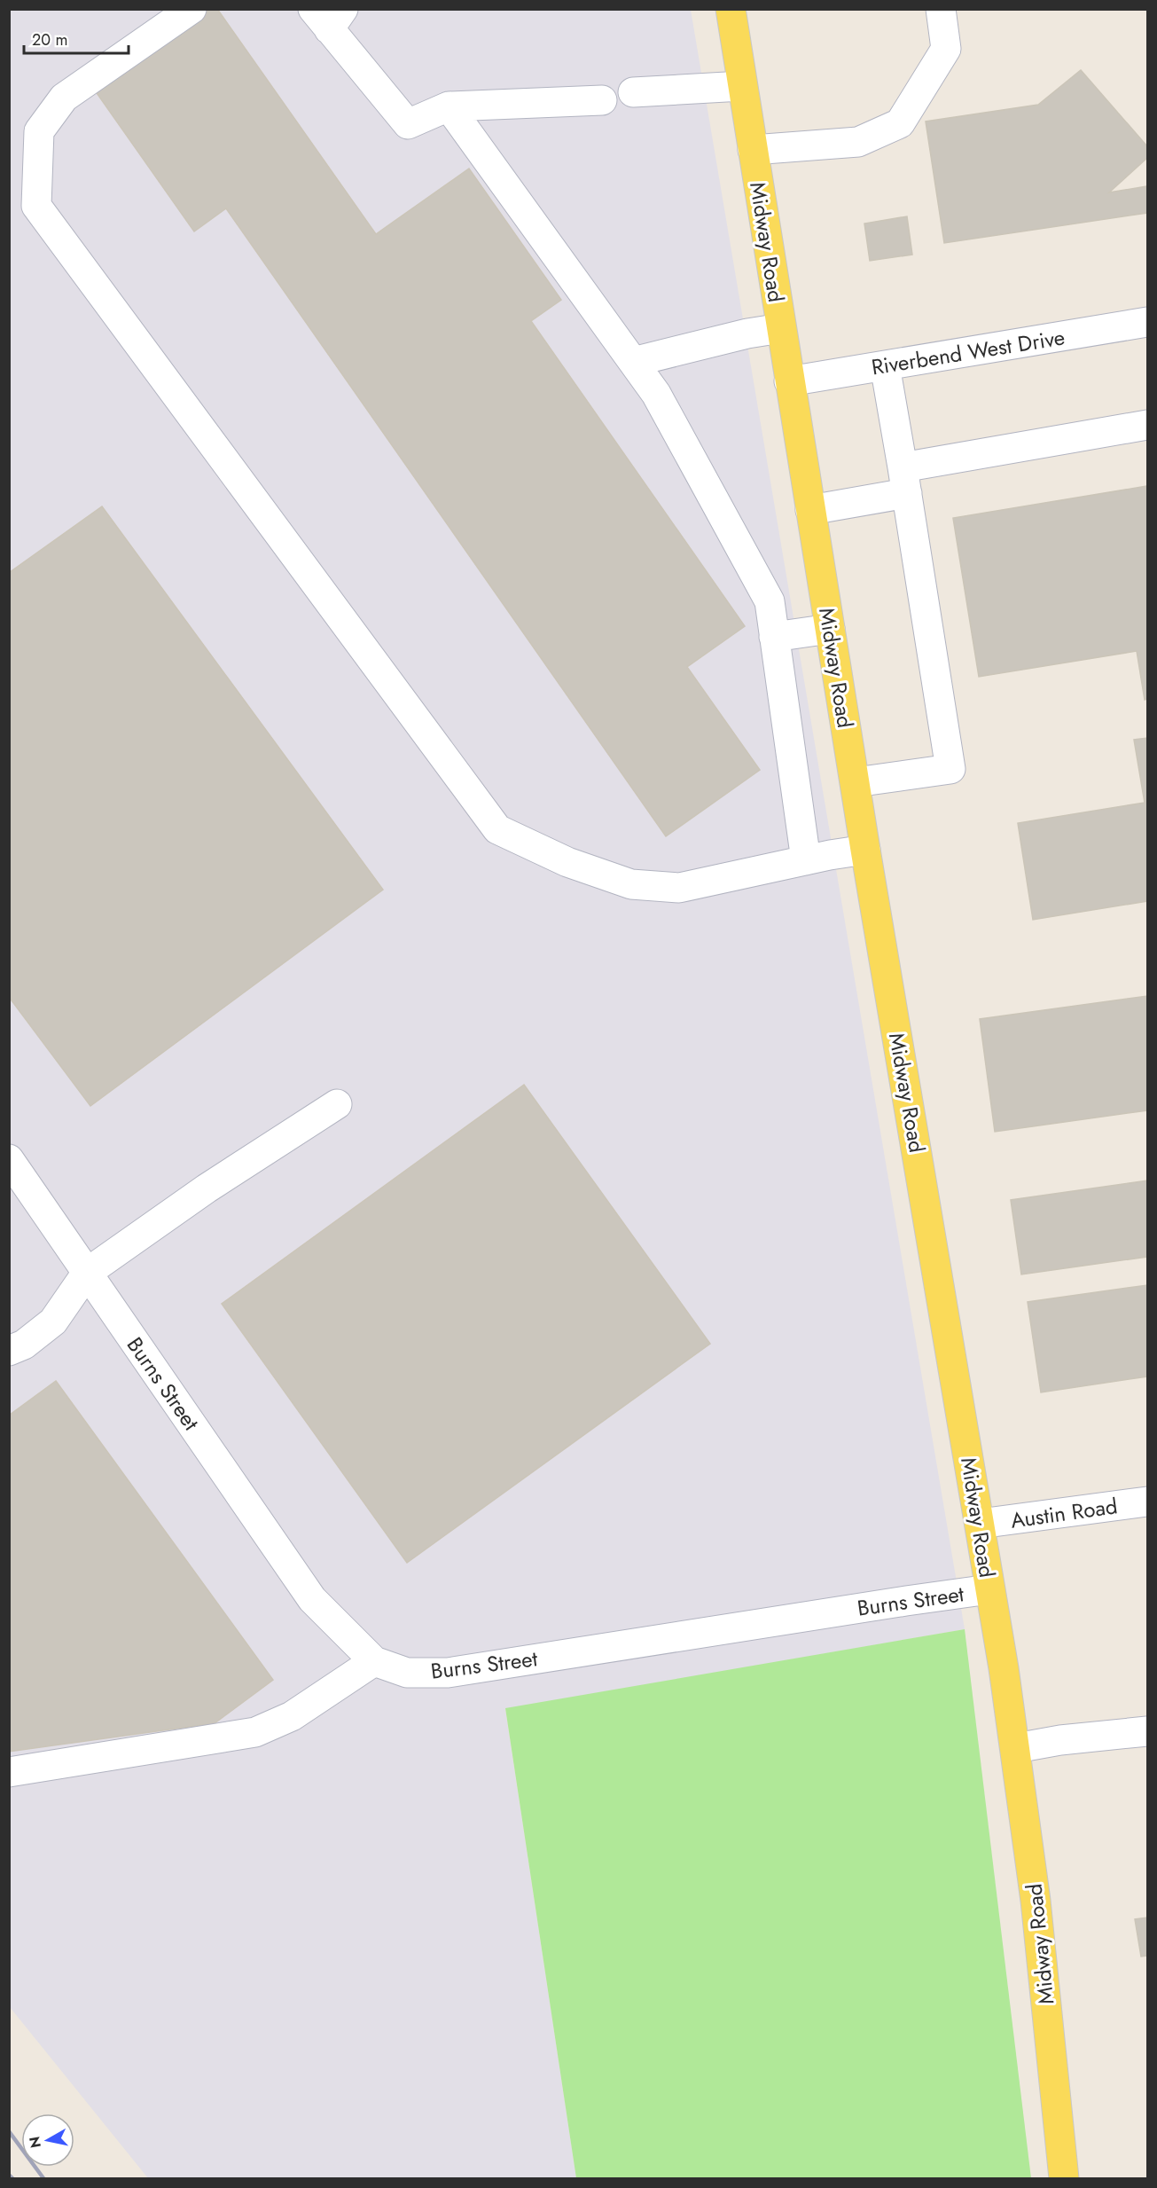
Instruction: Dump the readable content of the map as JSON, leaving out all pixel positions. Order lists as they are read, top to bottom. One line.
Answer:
{"streets":{"main road":["Midway Road"],"street":["Riverbend West Drive","Burns Street","Austin Road"]},"crossings":[["Midway Road","Riverbend West Drive"],["Midway Road","Burns Street"],["Midway Road","Austin Road"]],"scale_bar":"20 m","north":"left"}
